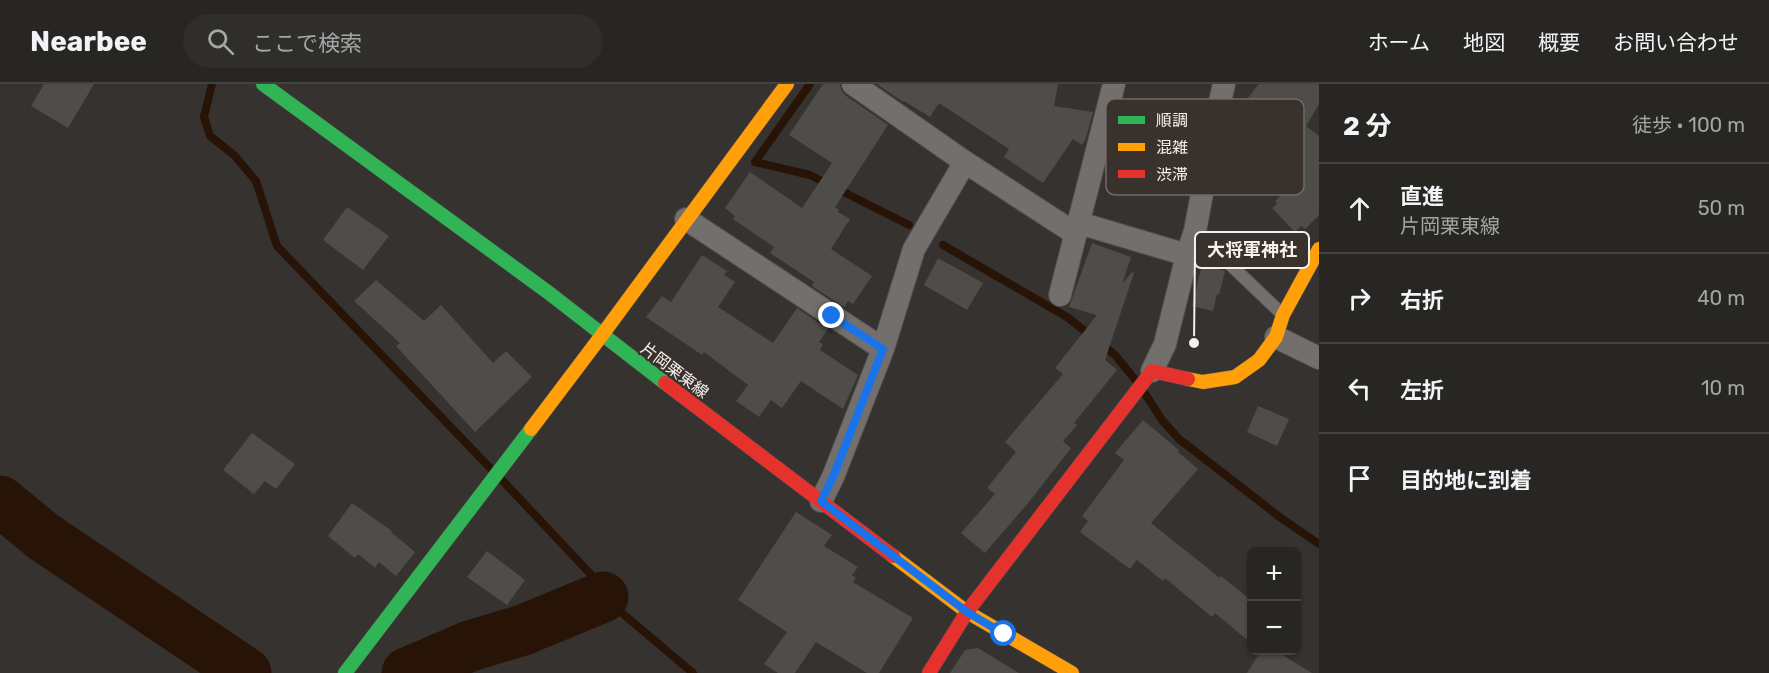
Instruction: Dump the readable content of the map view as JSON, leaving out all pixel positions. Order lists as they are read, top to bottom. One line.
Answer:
{"streets":{"street":["片岡栗東線"]},"places":["大将軍神社"],"legend":["順調","混雑","渋滞"],"page":{"header":"Nearbee","search":"ここで検索","nav":["ホーム","地図","概要","お問い合わせ"],"heading":["2 分","徒歩 · 100 m"],"list":[["直進","片岡栗東線","50 m"],["右折","40 m"],["左折","10 m"],"目的地に到着"],"map_buttons":["+","−"]}}
